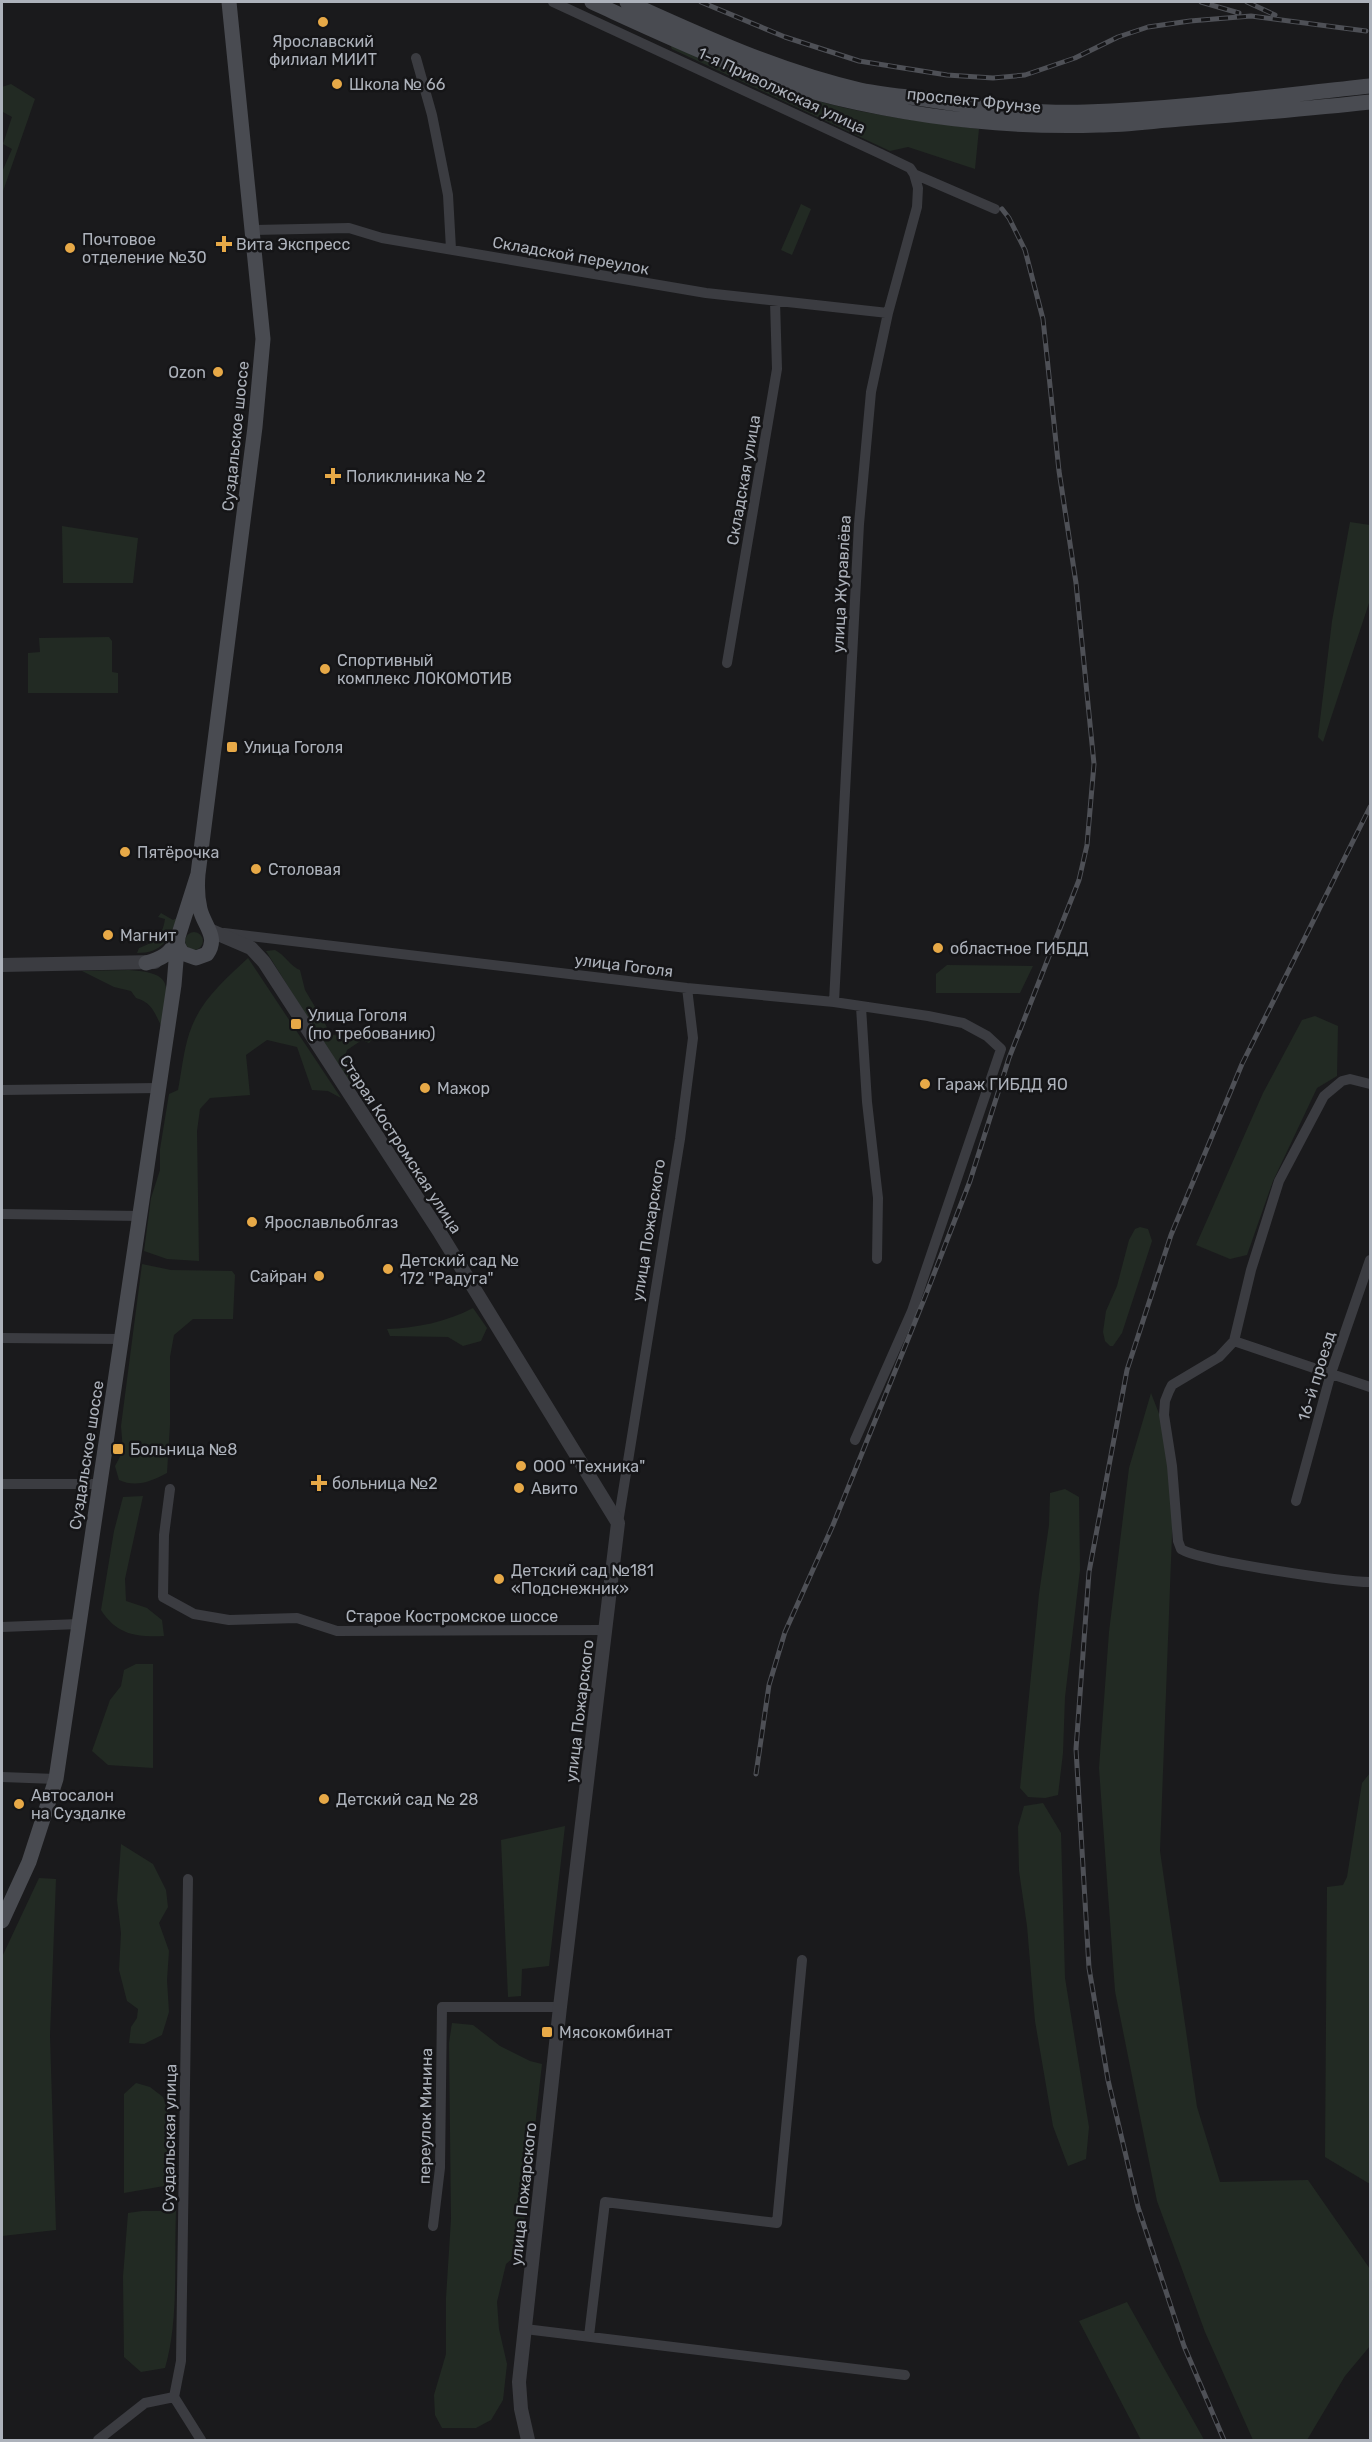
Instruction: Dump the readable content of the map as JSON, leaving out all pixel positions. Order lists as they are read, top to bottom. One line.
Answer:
{"streets":{"main road":["проспект Фрунзе","Суздальское шоссе"],"street":["1-я Приволжская улица","Складской переулок","Складская улица","улица Журавлёва","улица Гоголя","Старая Костромская улица","улица Пожарского","16-й проезд","Старое Костромское шоссе","переулок Минина","Суздальская улица"]},"crossings":[["1-я Приволжская улица","проспект Фрунзе"],["1-я Приволжская улица","улица Журавлёва"],["Складской переулок","Суздальское шоссе"],["Складской переулок","Складская улица"],["Складской переулок","улица Журавлёва"],["Суздальское шоссе","улица Гоголя"],["Суздальское шоссе","Старая Костромская улица"],["улица Журавлёва","улица Гоголя"],["улица Гоголя","Старая Костромская улица"],["улица Гоголя","улица Пожарского"],["Старая Костромская улица","улица Пожарского"],["улица Пожарского","Старое Костромское шоссе"],["улица Пожарского","переулок Минина"]],"places":{"other":["Ярославский филиал МИИТ","Школа № 66","Почтовое отделение №30","Ozon","Спортивный комплекс ЛОКОМОТИВ","Пятёрочка","Столовая","Магнит","областное ГИБДД","Гараж ГИБДД ЯО","Мажор","Ярославльоблгаз","Детский сад № 172 \"Радуга\"","Сайран","ООО \"Техника\"","Авито","Детский сад №181 «Подснежник»","Детский сад № 28","Автосалон на Суздалке"],"health":["Вита Экспресс","Поликлиника № 2","больница №2"],"transit":["Улица Гоголя","Улица Гоголя (по требованию)","Больница №8","Мясокомбинат"]}}
